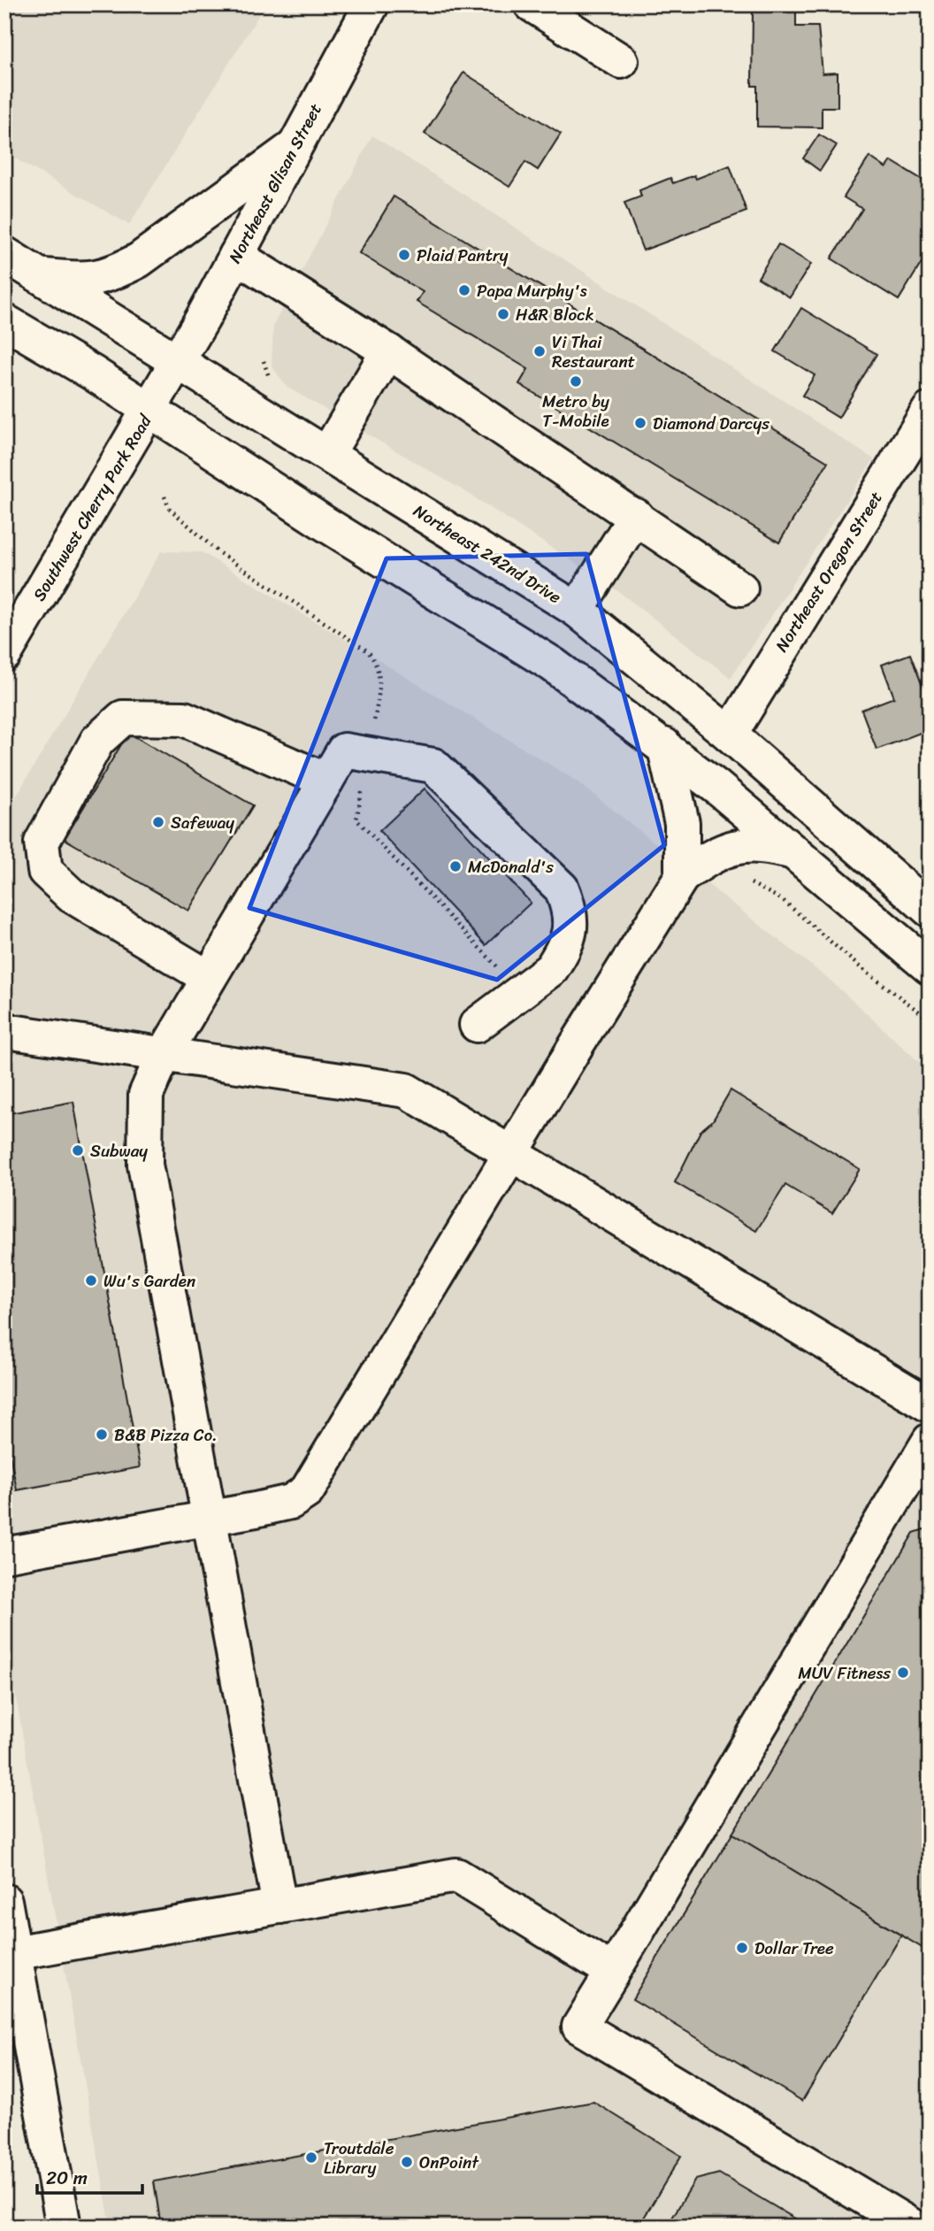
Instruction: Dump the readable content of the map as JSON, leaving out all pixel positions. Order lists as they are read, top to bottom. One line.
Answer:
{"streets":{"main road":["Northeast Glisan Street","Southwest Cherry Park Road","Northeast 242nd Drive","Northeast Oregon Street"]},"crossings":[["Northeast Glisan Street","Southwest Cherry Park Road"],["Northeast Glisan Street","Northeast 242nd Drive"],["Southwest Cherry Park Road","Northeast 242nd Drive"],["Northeast 242nd Drive","Northeast Oregon Street"]],"places":["Plaid Pantry","Papa Murphy's","H&R Block","Vi Thai Restaurant","Metro by T-Mobile","Diamond Darcys","Safeway","McDonald's","Subway","Wu's Garden","B&B Pizza Co.","MUV Fitness","Dollar Tree","Troutdale Library","OnPoint"],"scale_bar":"20 m"}
